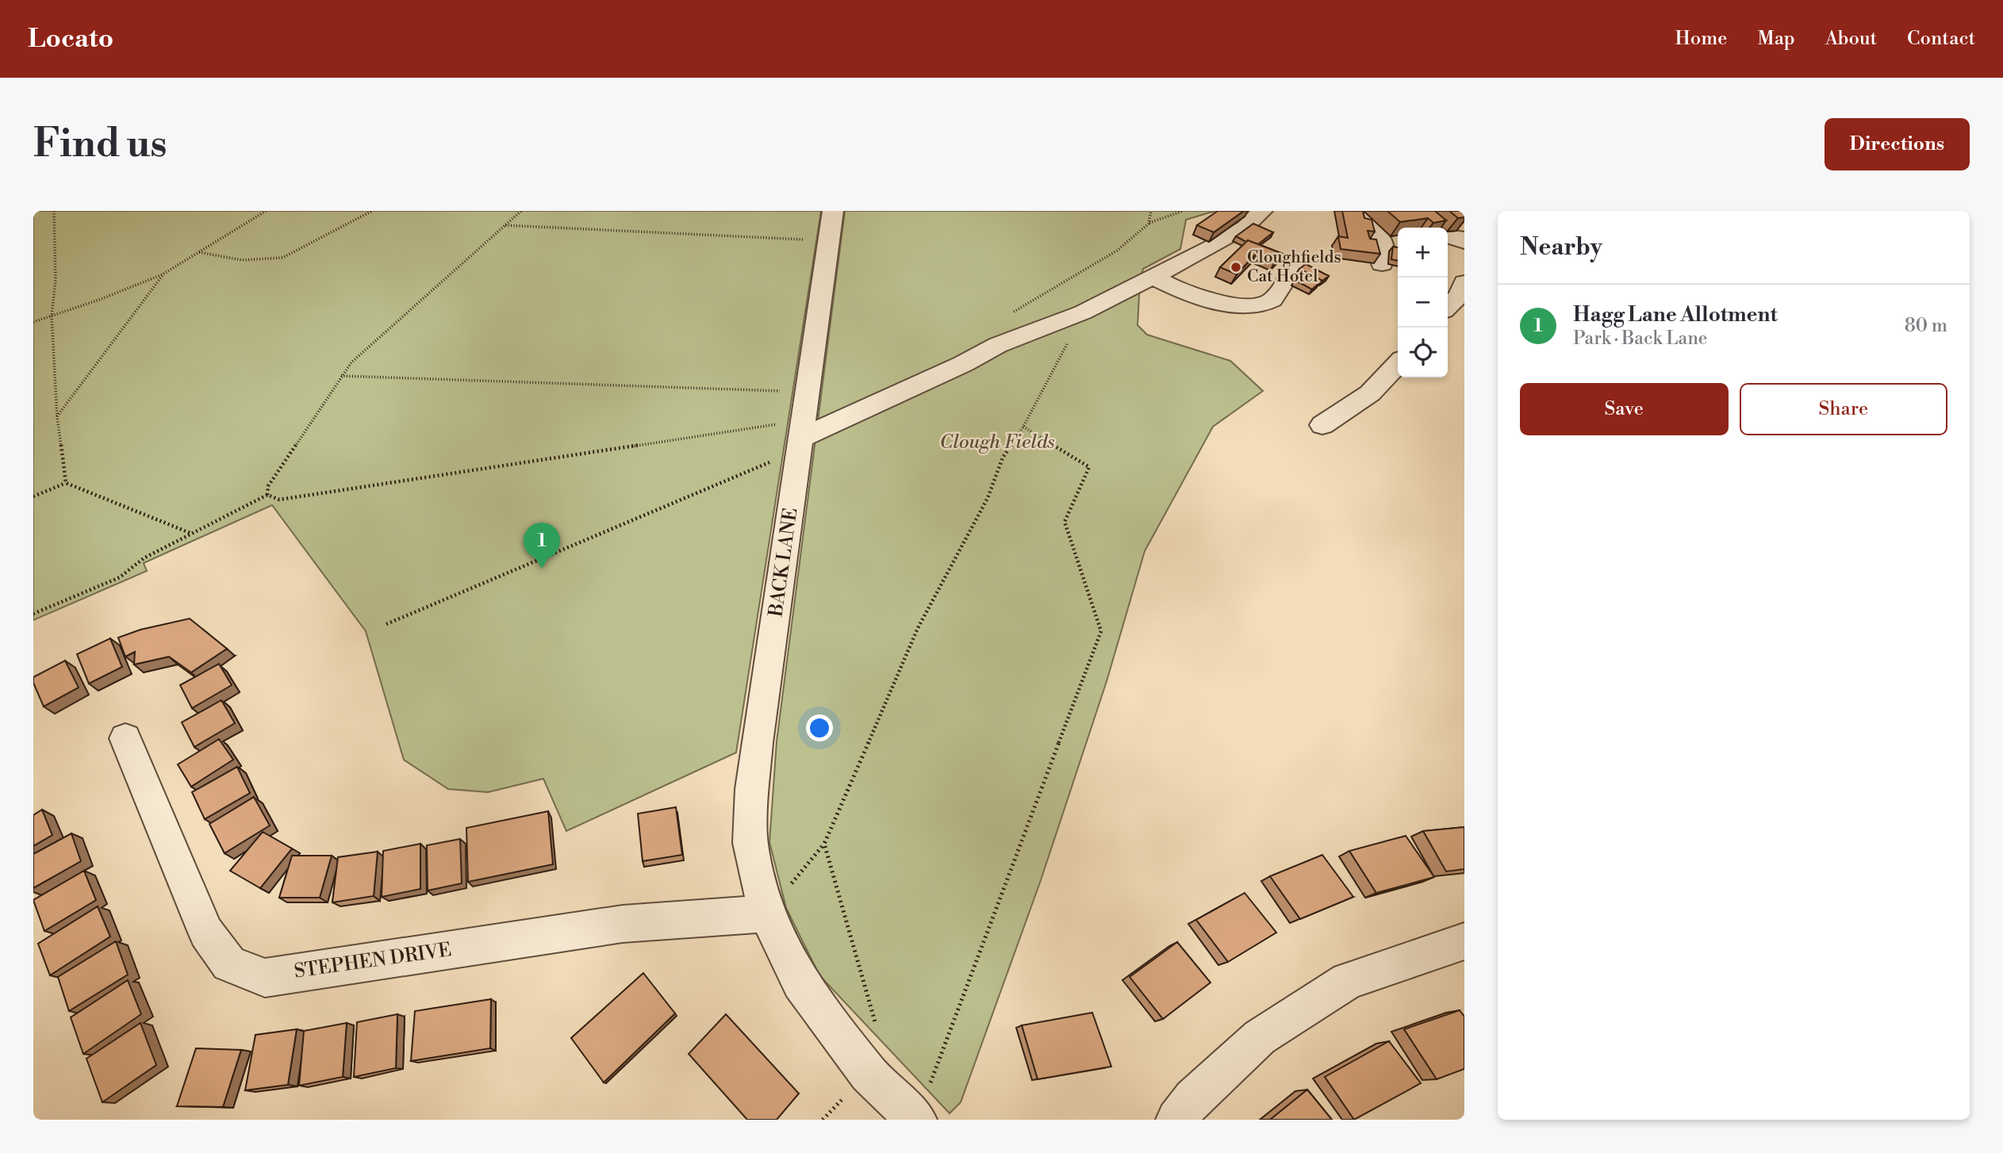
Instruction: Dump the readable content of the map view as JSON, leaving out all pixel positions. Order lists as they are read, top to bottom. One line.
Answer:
{"streets":{"street":["BACK LANE","STEPHEN DRIVE"]},"crossings":[["BACK LANE","STEPHEN DRIVE"]],"parks":["Clough Fields"],"places":["Cloughfields Cat Hotel"],"page":{"header":"Locato","nav":["Home","Map","About","Contact"],"buttons":["Directions",["Save","Share"]],"title":"Find us","heading":"Nearby","map_buttons":["+","−"],"list":[{"mark":"1","name":"Hagg Lane Allotment","note":"Park · Back Lane","value":"80 m"}],"pins":"1"}}
